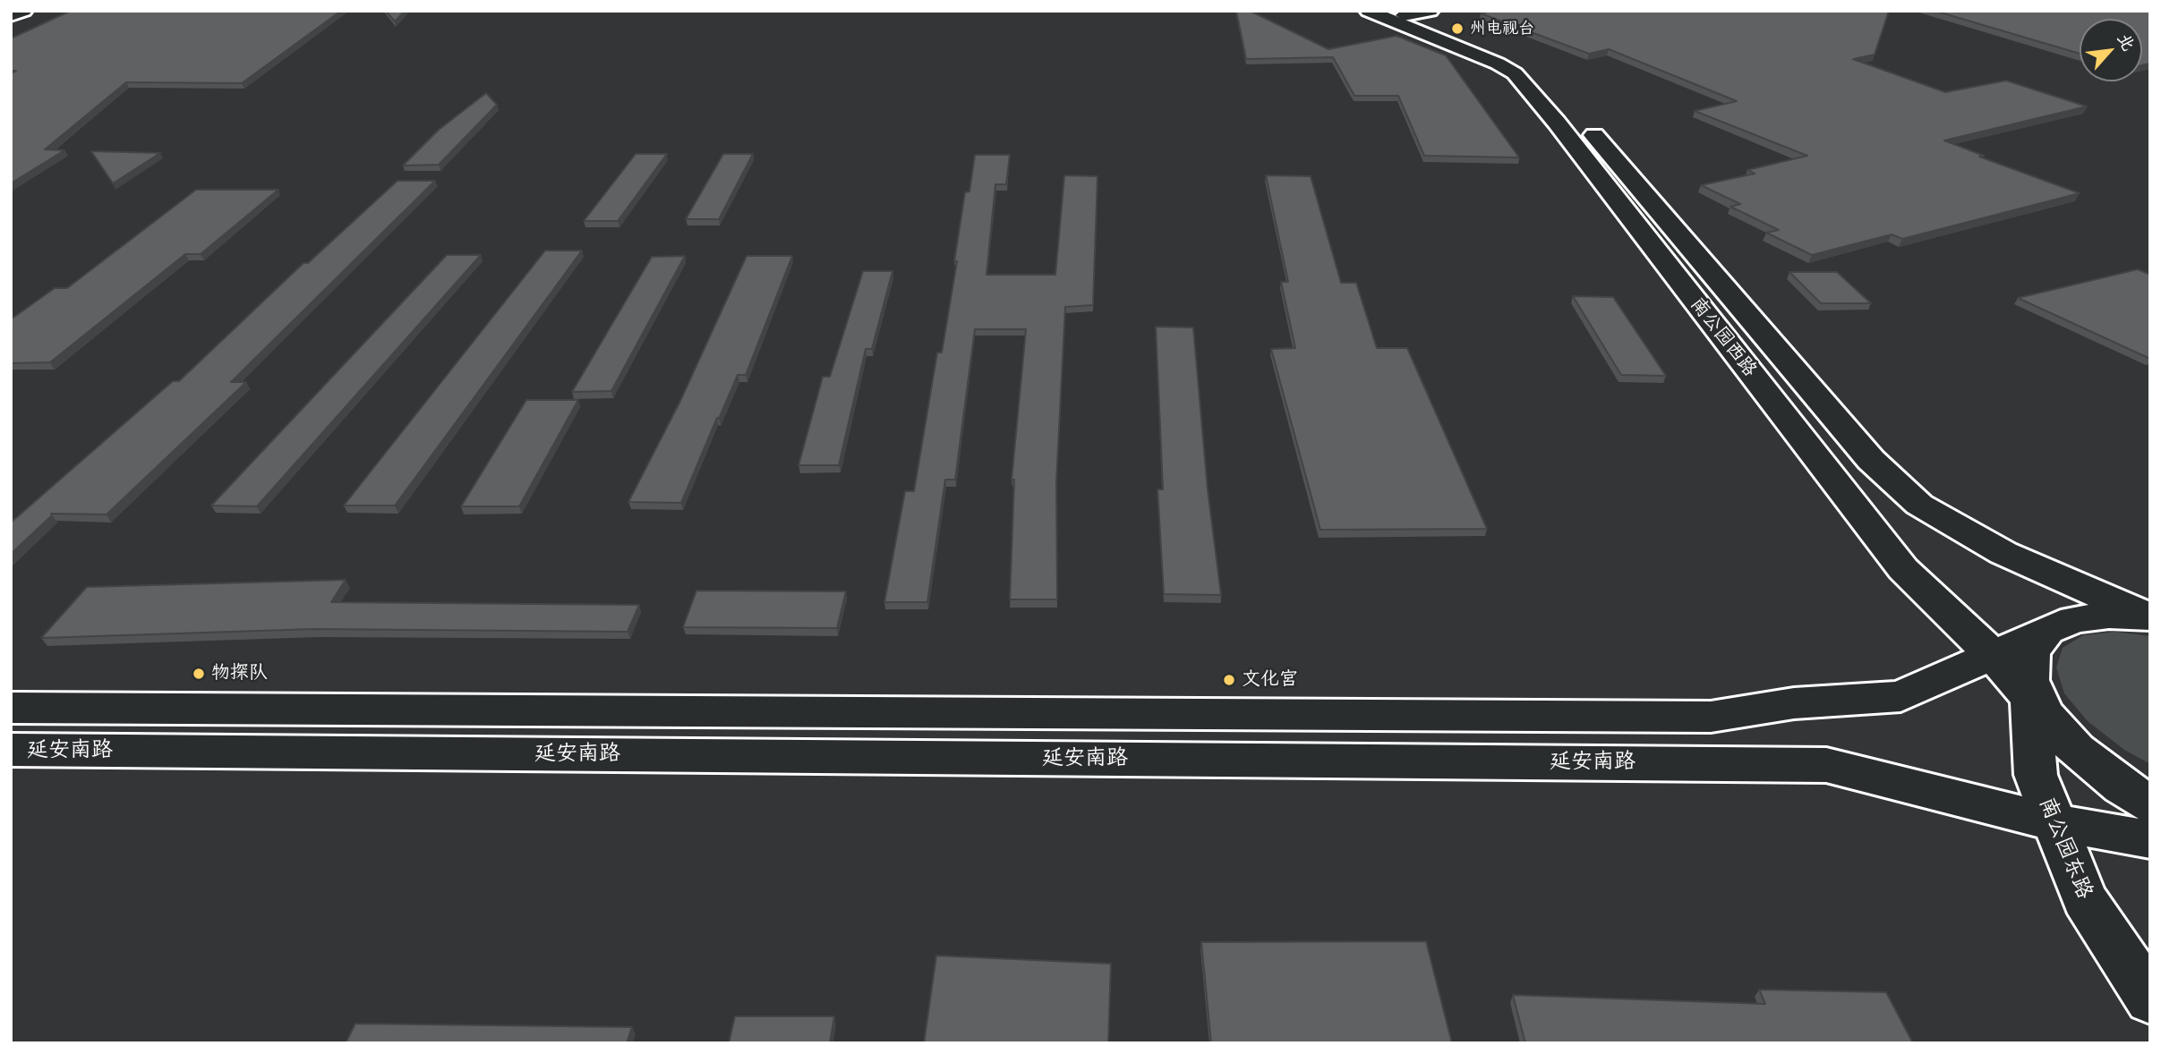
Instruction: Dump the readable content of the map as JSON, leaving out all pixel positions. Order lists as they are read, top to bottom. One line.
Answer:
{"streets":{"main road":["南公园西路","延安南路","南公园东路"]},"crossings":[["南公园西路","南公园东路"],["延安南路","南公园东路"]],"places":["州电视台","物探队","文化宫"],"north":"top right"}
